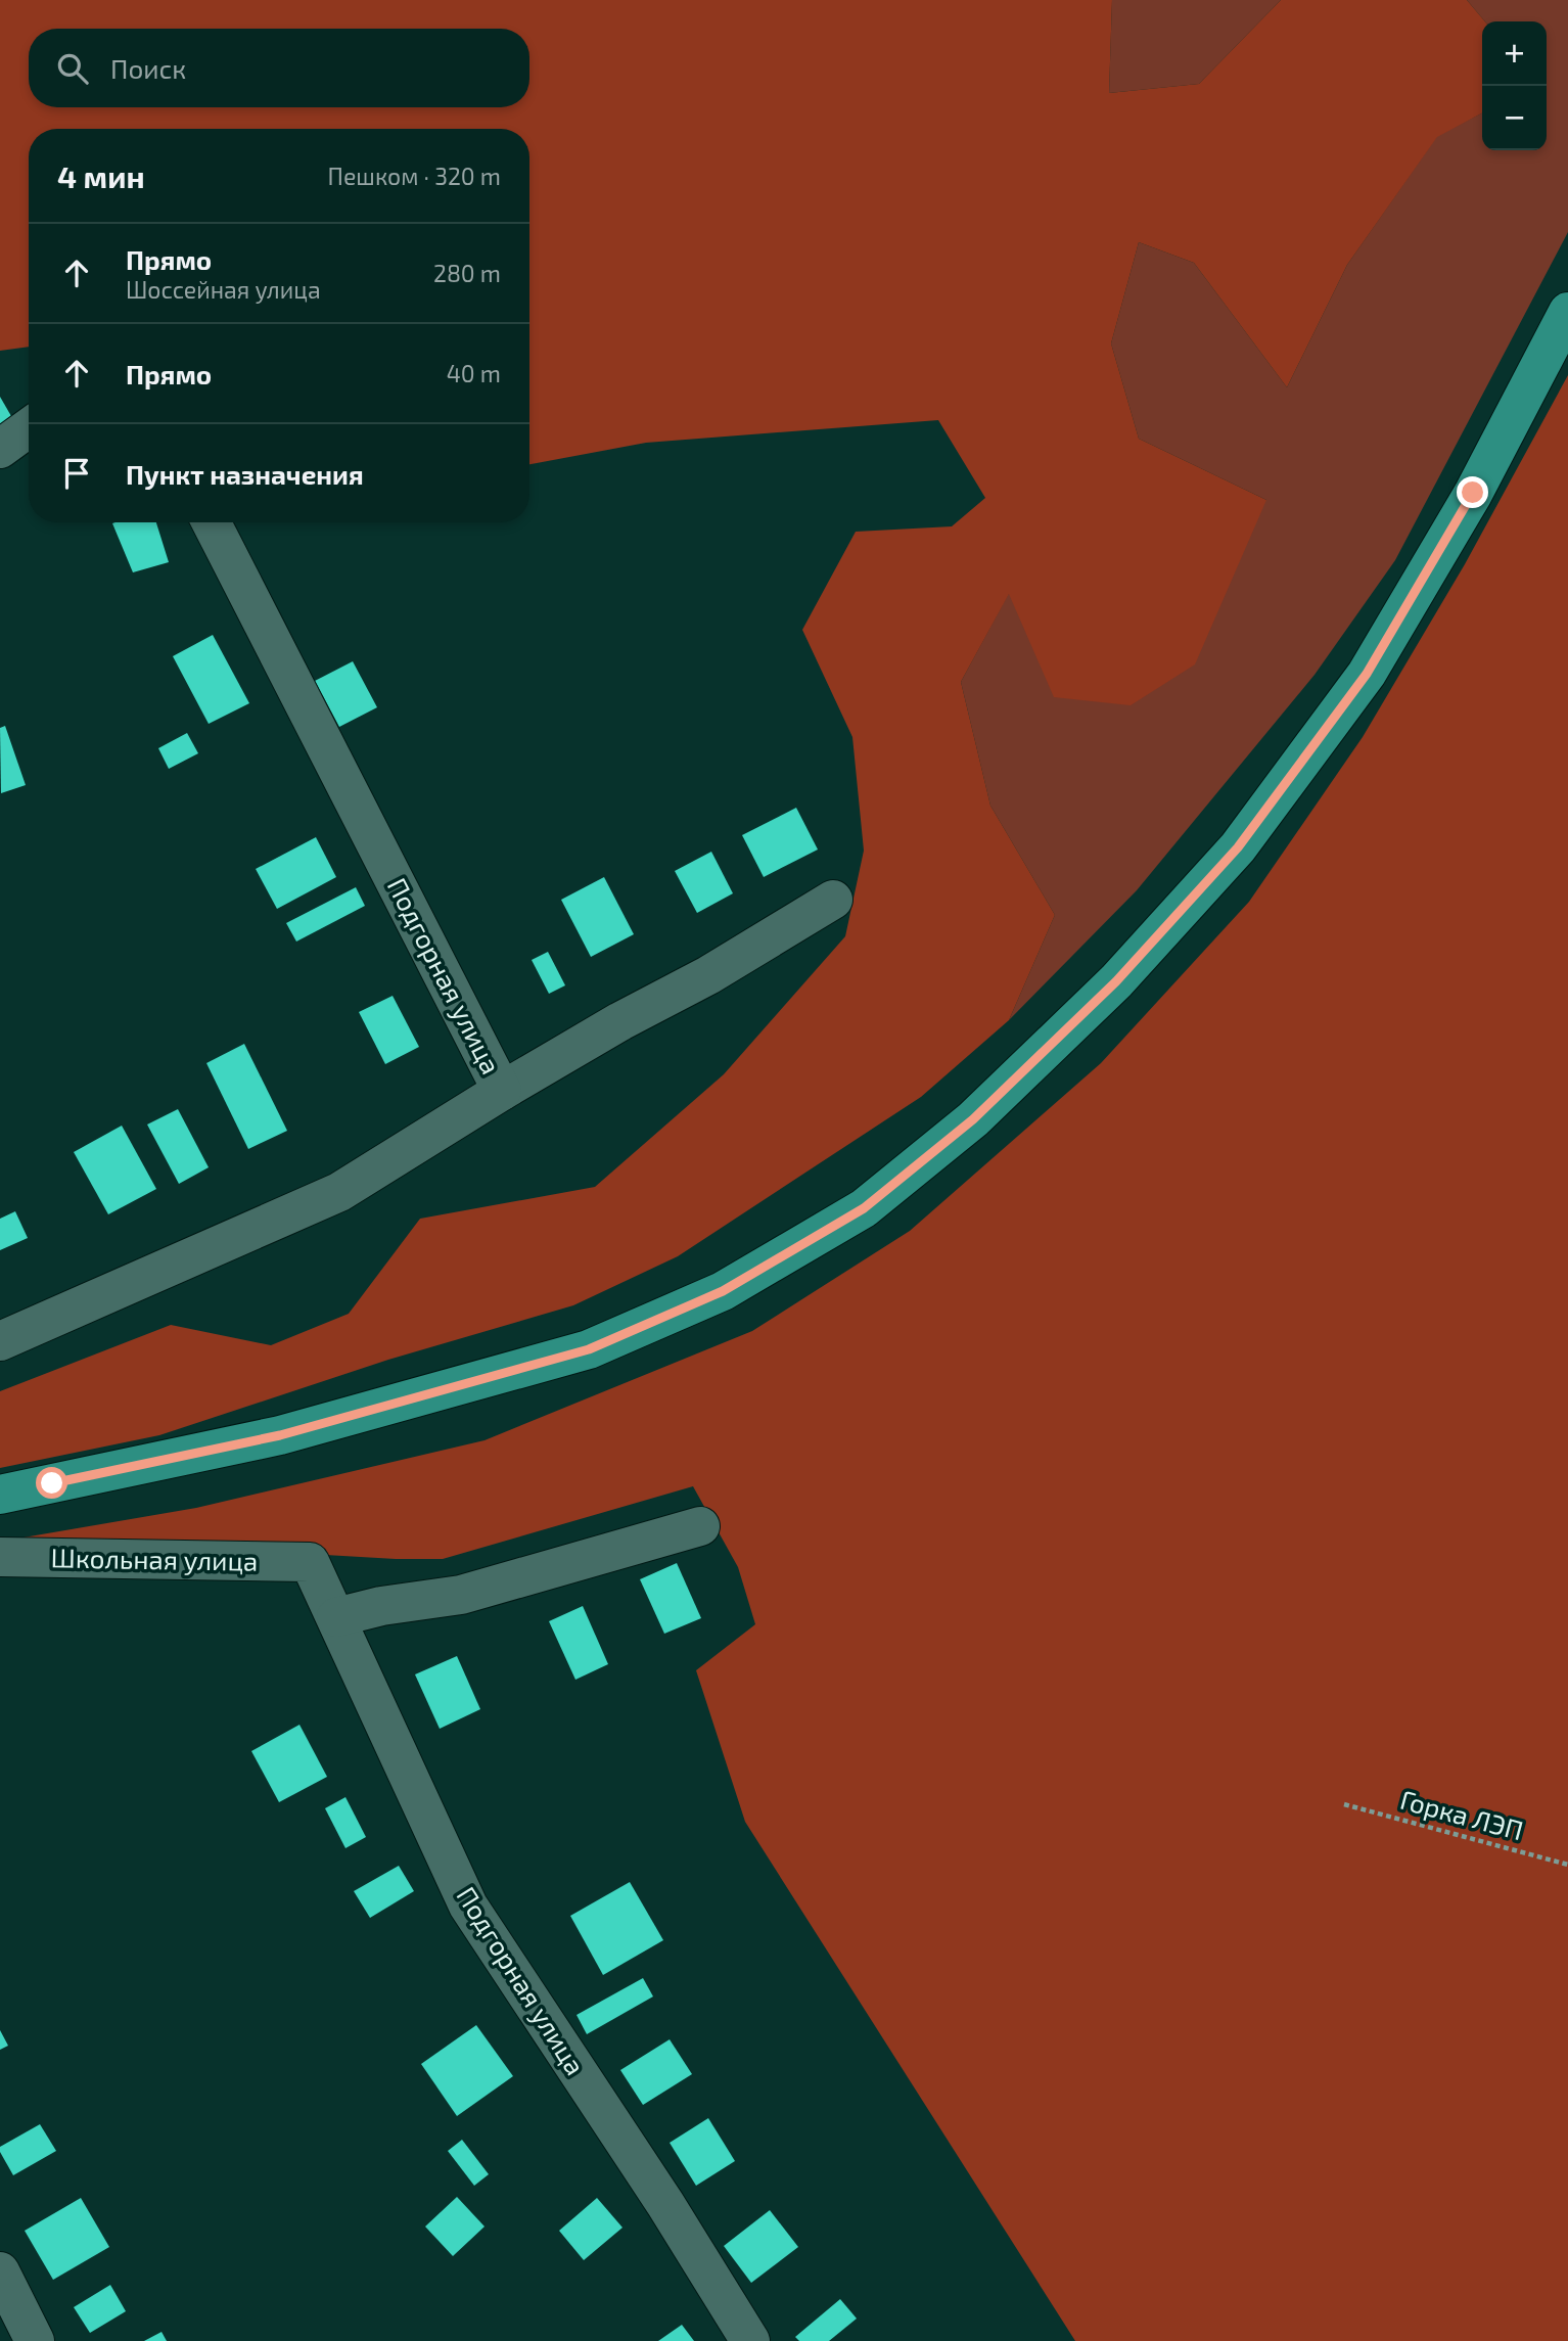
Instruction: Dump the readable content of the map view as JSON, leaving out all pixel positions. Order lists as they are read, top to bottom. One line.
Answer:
{"streets":{"street":["Подгорная улица","Школьная улица"],"path":["Горка ЛЭП"]},"crossings":[["Подгорная улица","Школьная улица"]],"page":{"map_buttons":["+","−"],"search":"Поиск","heading":["4 мин","Пешком · 320 m"],"list":[["Прямо","Шоссейная улица","280 m"],["Прямо","40 m"],"Пункт назначения"]}}
